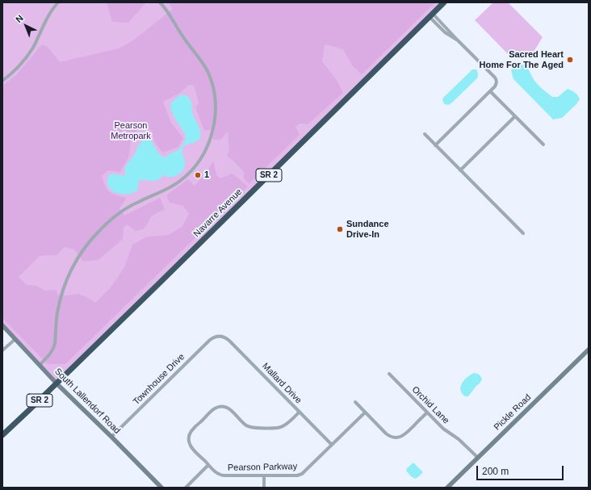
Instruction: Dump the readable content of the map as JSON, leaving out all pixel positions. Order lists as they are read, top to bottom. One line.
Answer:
{"streets":{"highway":["SR 2","Navarre Avenue"],"street":["Townhouse Drive","Mallard Drive","South Lallendorf Road","Orchid Lane","Pickle Road","Pearson Parkway"]},"crossings":[["Navarre Avenue","South Lallendorf Road"],["Townhouse Drive","Mallard Drive"],["Townhouse Drive","South Lallendorf Road"],["Mallard Drive","Pearson Parkway"],["Orchid Lane","Pickle Road"]],"parks":["Pearson Metropark"],"places":["Sacred Heart Home For The Aged","1","Sundance Drive-In"],"scale_bar":"200 m","north":"top left"}
